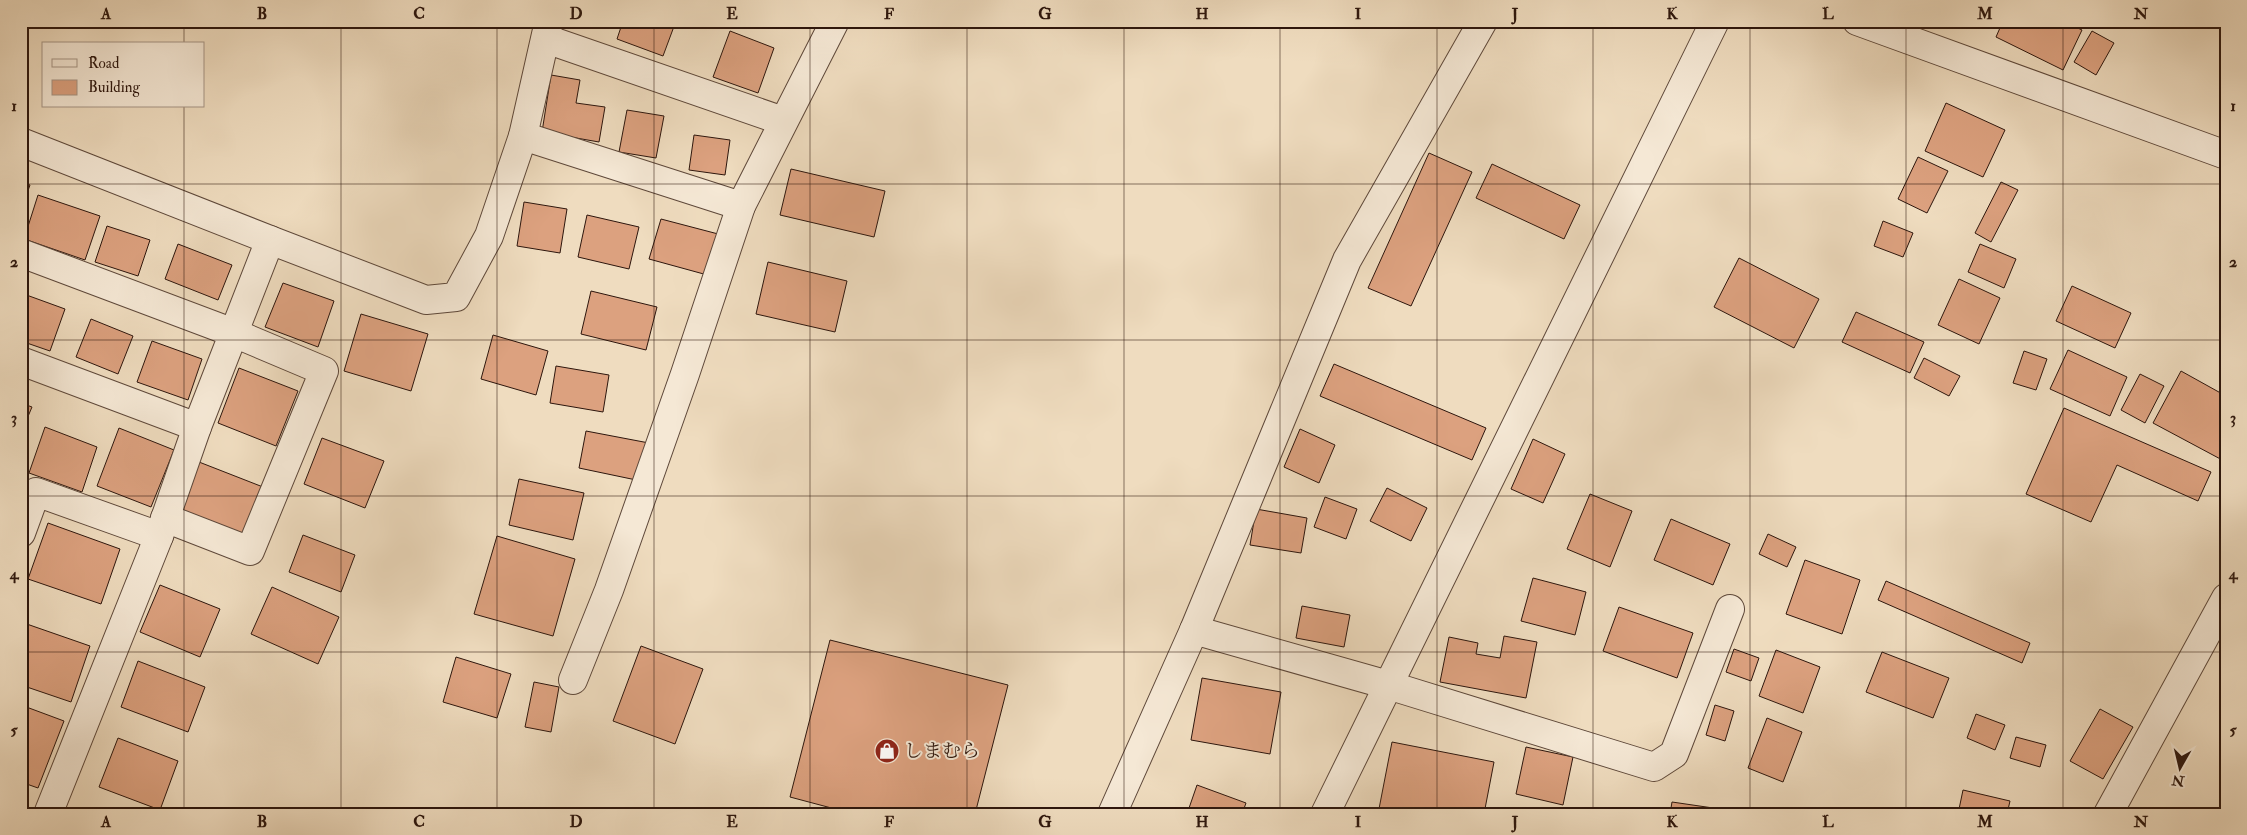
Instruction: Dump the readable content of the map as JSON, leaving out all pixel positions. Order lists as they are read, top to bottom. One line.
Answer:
{"places":{"shop":["しまむら"]},"legend":["Road","Building"],"north":"bottom","grid":{"columns":["A","B","C","D","E","F","G","H","I","J","K","L","M","N"],"rows":["1","2","3","4","5"]}}
